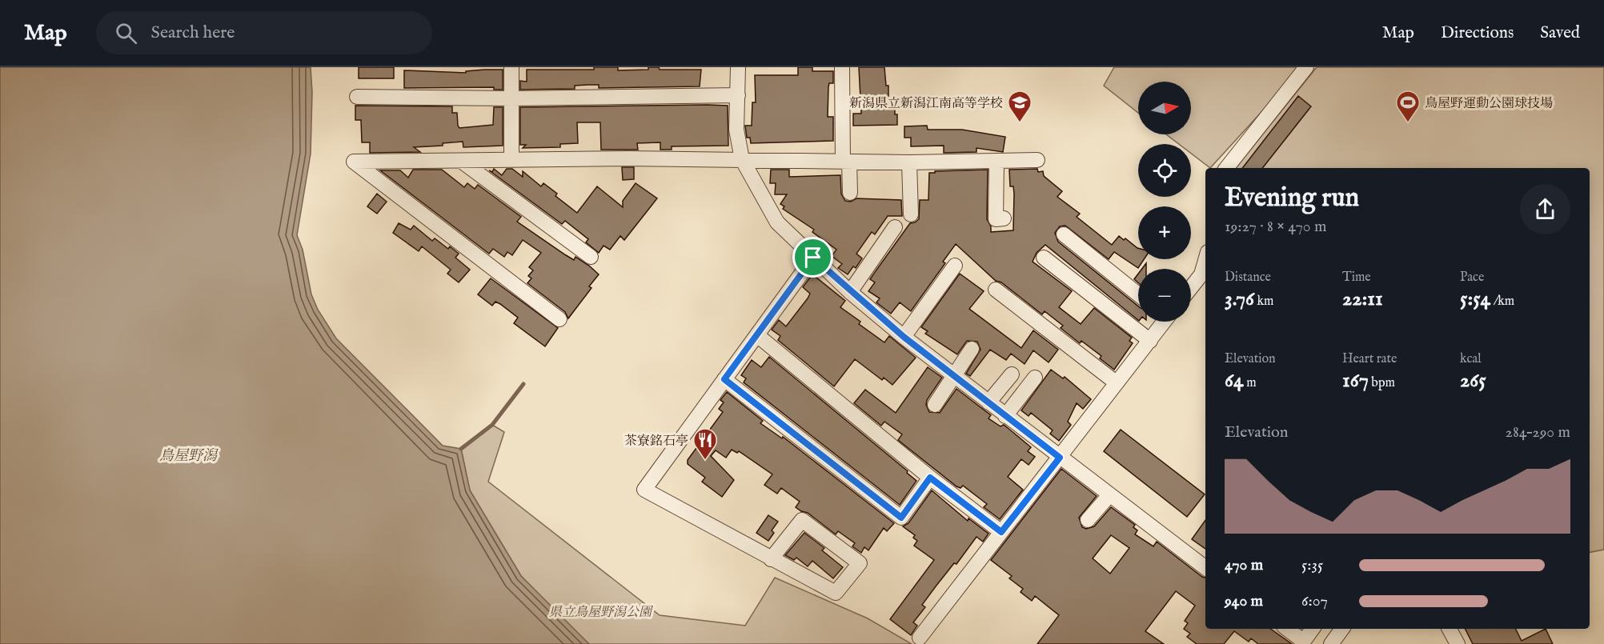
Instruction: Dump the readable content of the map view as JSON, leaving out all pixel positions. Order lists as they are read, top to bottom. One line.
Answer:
{"water":["鳥屋野潟"],"parks":["県立鳥屋野潟公園"],"places":{"school or university":["新潟県立新潟江南高等学校"],"sports":["鳥屋野運動公園球技場"],"restaurant":["茶寮銘石亭"]},"north":"right","page":{"header":"Map","search":"Search here","nav":["Map","Directions","Saved"],"map_buttons":["+","−"],"heading":["Evening run","19:27 · 8 × 470 m"],"stats":[["Distance","3.76 km"],["Time","22:11"],["Pace","5:54 /km"],["Elevation","64 m"],["Heart rate","167 bpm"],["kcal","265"]],"chart":["Elevation","284–290 m"],"list":[{"name":"470 m","note":"5:35"},{"name":"940 m","note":"6:07"}]}}
